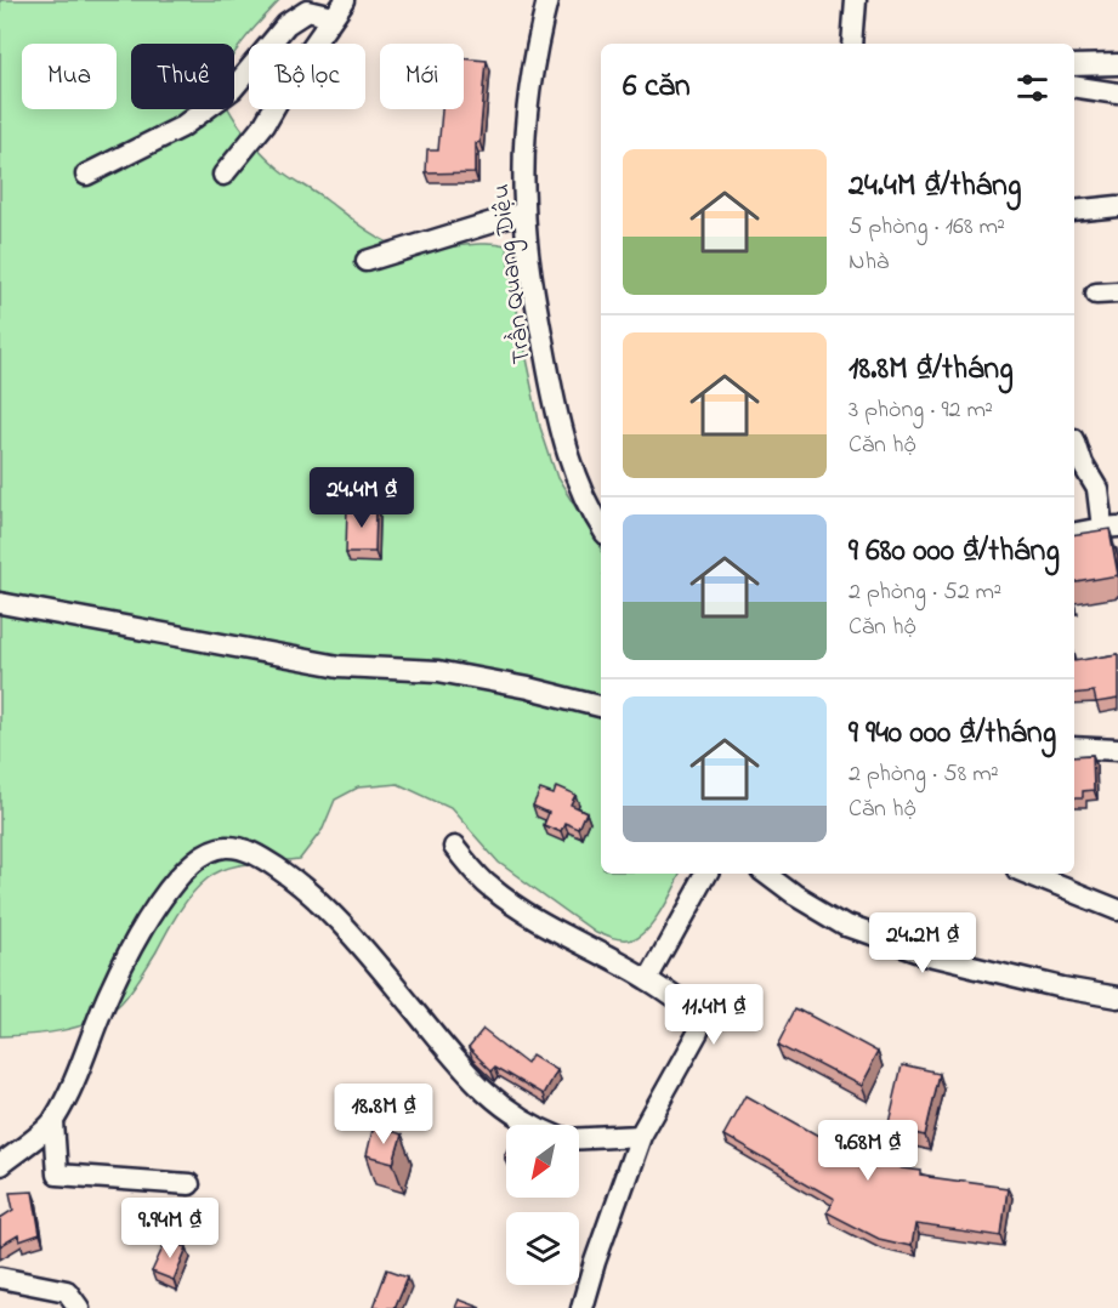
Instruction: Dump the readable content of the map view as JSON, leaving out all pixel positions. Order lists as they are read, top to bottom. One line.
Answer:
{"streets":{"street":["Trần Quang Diệu"]},"north":"bottom left","page":{"chip":["Mua","Thuê","Bộ lọc","Mới"],"heading":"6 căn","list":[{"name":"24.4M ₫/tháng","note":"5 phòng · 168 m² · Nhà"},{"name":"18.8M ₫/tháng","note":"3 phòng · 92 m² · Căn hộ"},{"name":"9 680 000 ₫/tháng","note":"2 phòng · 52 m² · Căn hộ"},{"name":"9 940 000 ₫/tháng","note":"2 phòng · 58 m² · Căn hộ"}],"price":["24.4M ₫","24.2M ₫","11.4M ₫","18.8M ₫","9.68M ₫","9.94M ₫"]}}
